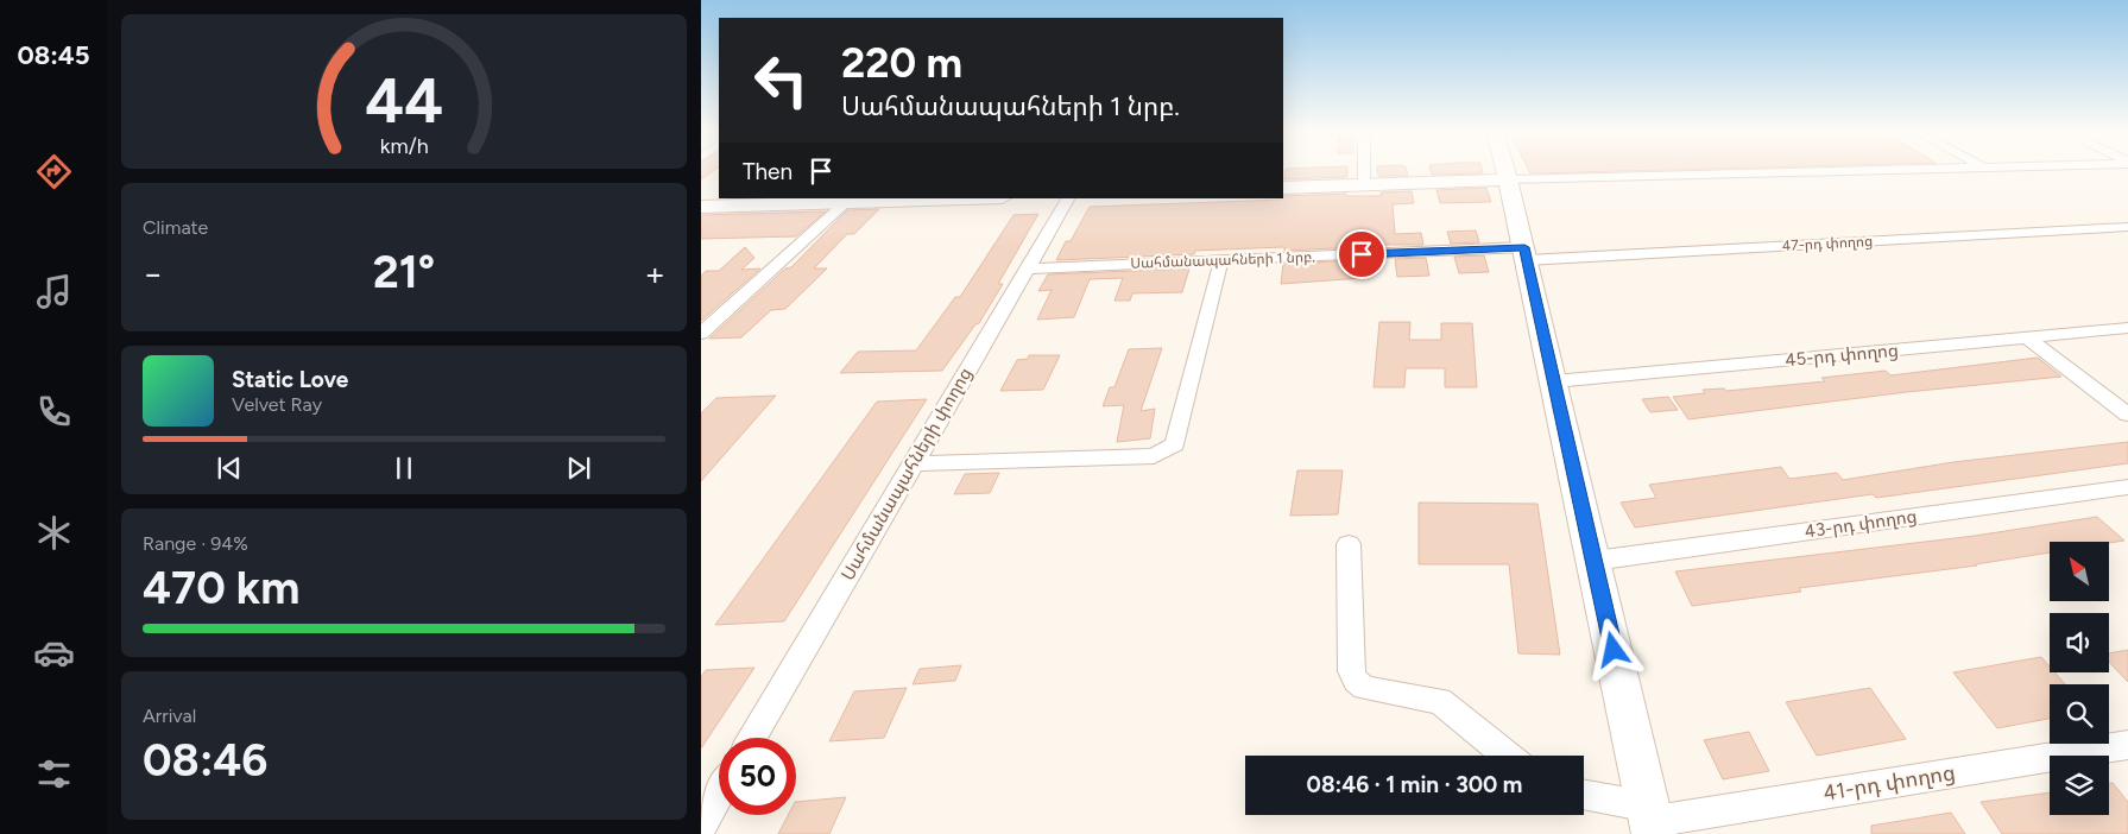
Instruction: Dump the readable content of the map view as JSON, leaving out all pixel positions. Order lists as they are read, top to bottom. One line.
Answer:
{"streets":{"street":["47-րդ փողոց","Սահմանապահների 1 նրբ.","45-րդ փողոց","Սահմանապահների փողոց","43-րդ փողոց","41-րդ փողոց"]},"crossings":[["47-րդ փողոց","Սահմանապահների 1 նրբ."],["Սահմանապահների 1 նրբ.","Սահմանապահների փողոց"]],"north":"top left","page":{"tabs":"08:45","turn":["220 m","Սահմանապահների 1 նրբ."],"then":"Then","tile":["Climate",["Range · 94%","470 km"],["Arrival","08:46"]],"heat":["−","21°","+"],"song":["Static Love","Velvet Ray"],"limit":"50","trip":"08:46 · 1 min · 300 m","gauge":["44","km/h"]}}
